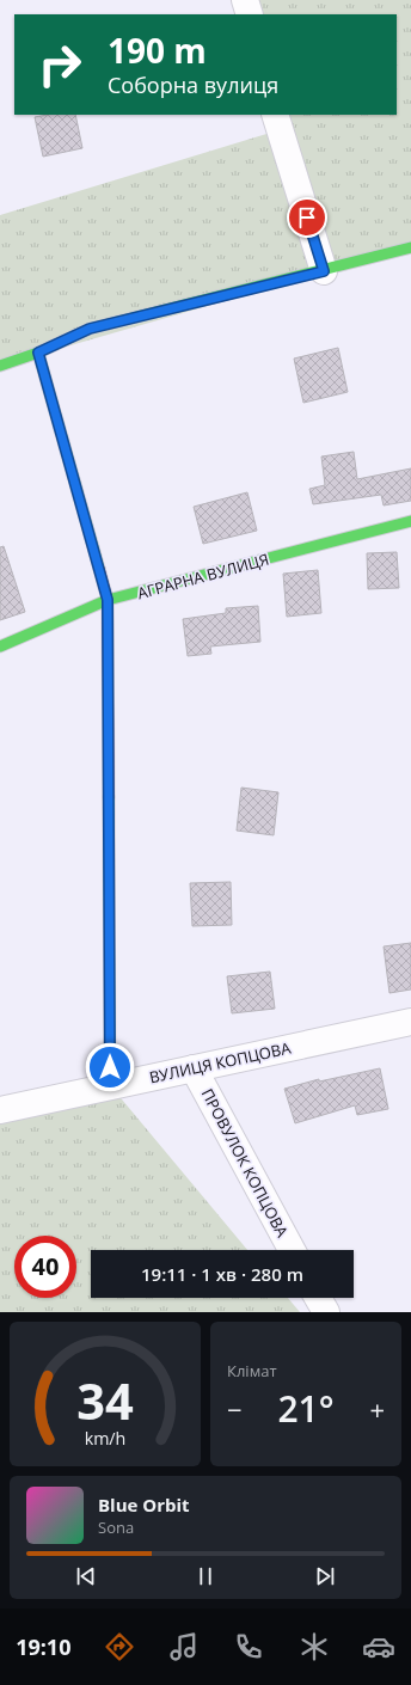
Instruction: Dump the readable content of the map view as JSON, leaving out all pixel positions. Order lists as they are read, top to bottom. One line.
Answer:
{"streets":{"street":["АГРАРНА ВУЛИЦЯ","ВУЛИЦЯ КОПЦОВА","ПРОВУЛОК КОПЦОВА"]},"crossings":[["ВУЛИЦЯ КОПЦОВА","ПРОВУЛОК КОПЦОВА"]],"page":{"turn":["190 m","Соборна вулиця"],"limit":"40","trip":"19:11 · 1 хв · 280 m","tile":"Клімат","heat":["−","21°","+"],"song":["Blue Orbit","Sona"],"tabs":"19:10","gauge":["34","km/h"]}}
